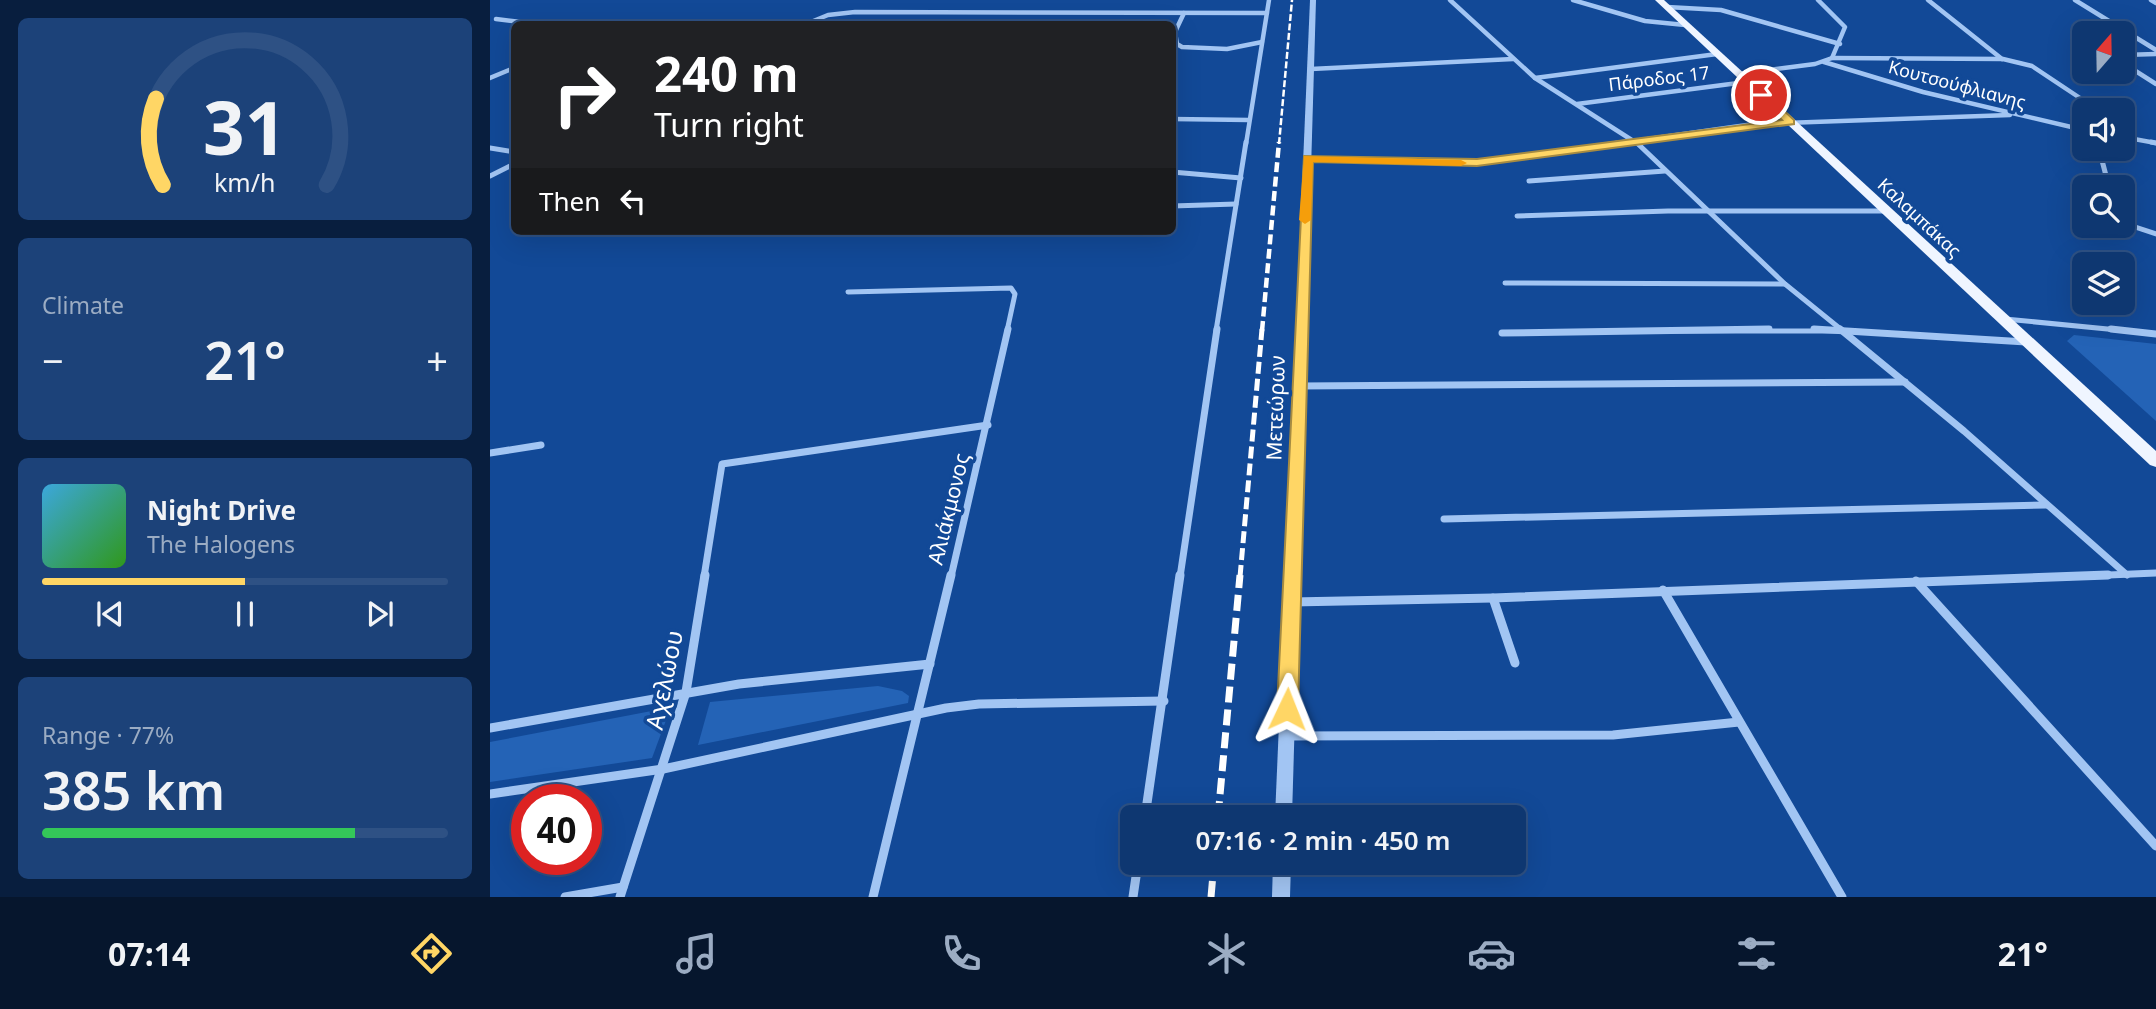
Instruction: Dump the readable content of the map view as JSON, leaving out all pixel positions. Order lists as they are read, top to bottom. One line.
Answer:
{"streets":{"main road":["Καλαμπάκας"],"street":["Πάροδος 17","Κουτσούφλιανης","Μετεώρων","Αλιάκμονος","Αχελώου"]},"crossings":[["Πάροδος 17","Κουτσούφλιανης"],["Πάροδος 17","Καλαμπάκας"],["Αλιάκμονος","Αχελώου"]],"north":"top","page":{"turn":["240 m","Turn right"],"then":"Then","tile":["Climate",["Range · 77%","385 km"]],"heat":["−","21°","+"],"song":["Night Drive","The Halogens"],"limit":"40","trip":"07:16 · 2 min · 450 m","tabs":["07:14","21°"],"gauge":["31","km/h"]}}
